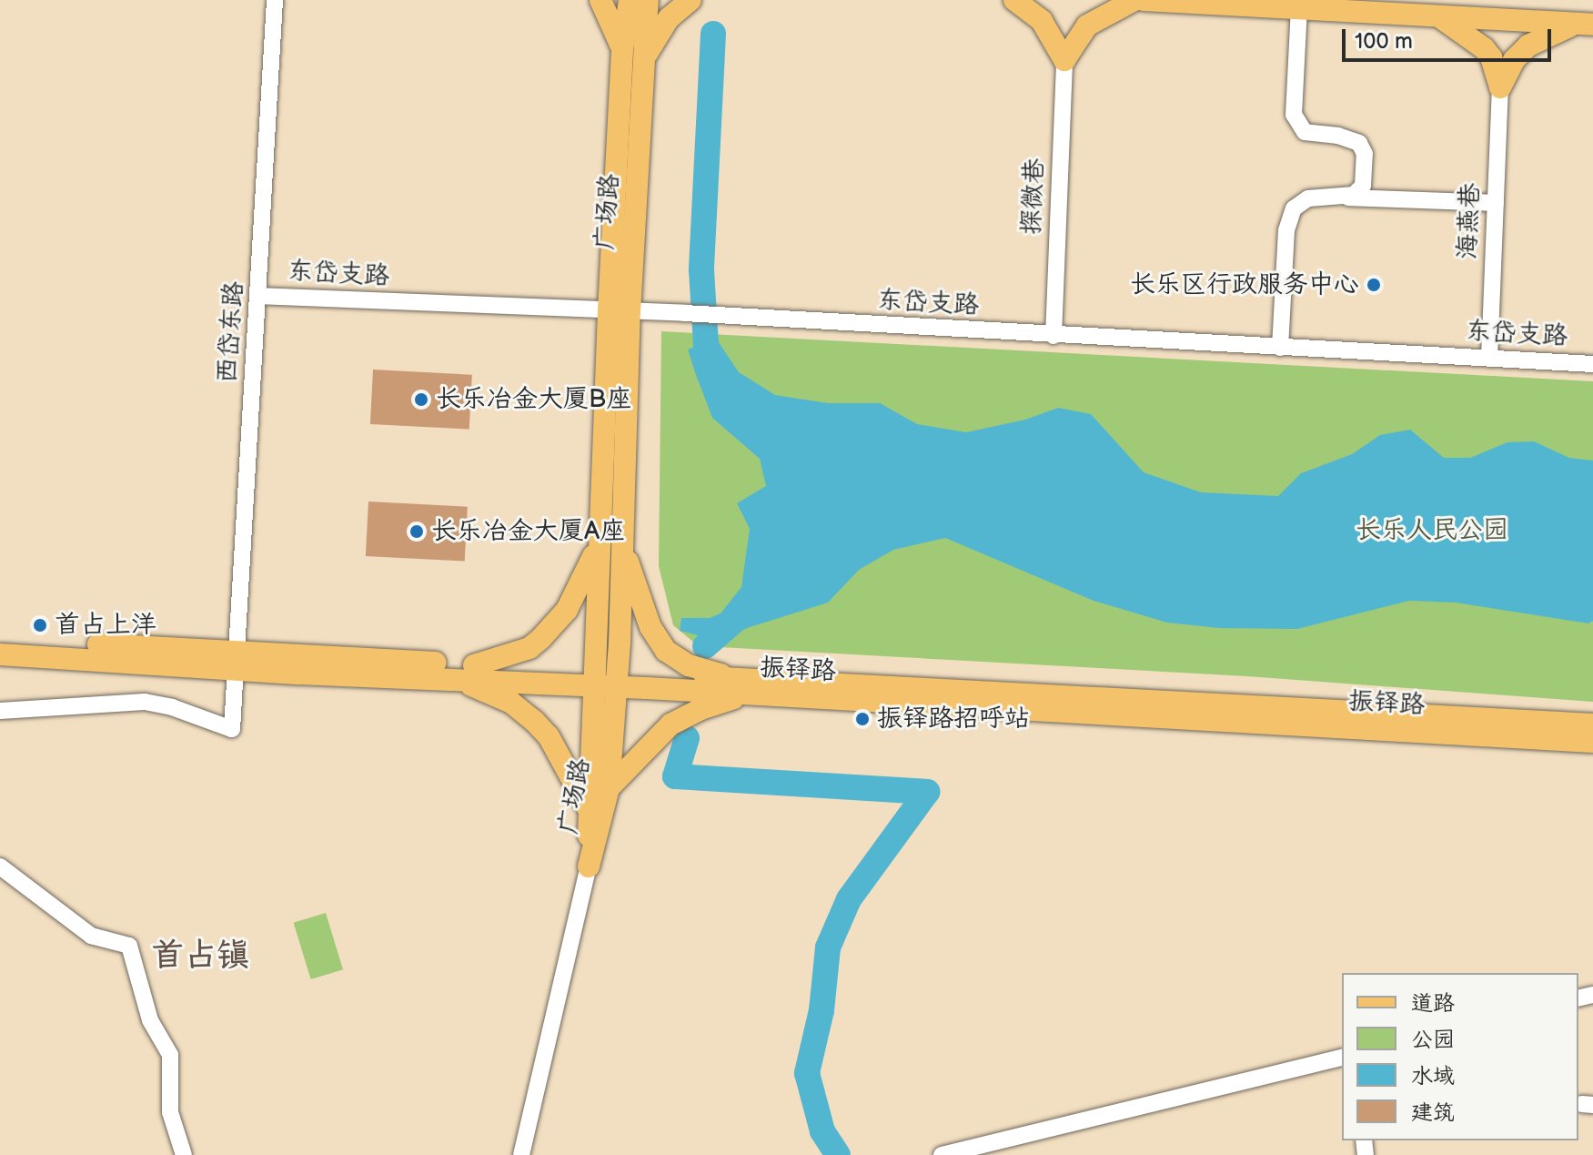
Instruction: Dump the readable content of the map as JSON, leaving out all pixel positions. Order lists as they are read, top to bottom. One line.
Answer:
{"streets":{"main road":["广场路","振铎路"],"street":["探微巷","海燕巷","东岱支路","西岱东路"]},"crossings":[["探微巷","东岱支路"],["广场路","东岱支路"],["广场路","振铎路"],["海燕巷","东岱支路"],["东岱支路","西岱东路"],["西岱东路","振铎路"]],"districts":["首占镇"],"parks":["长乐人民公园"],"places":["长乐区行政服务中心","长乐冶金大厦B座","长乐冶金大厦A座","首占上洋","振铎路招呼站"],"legend":["道路","公园","水域","建筑"],"scale_bar":"100 m"}
